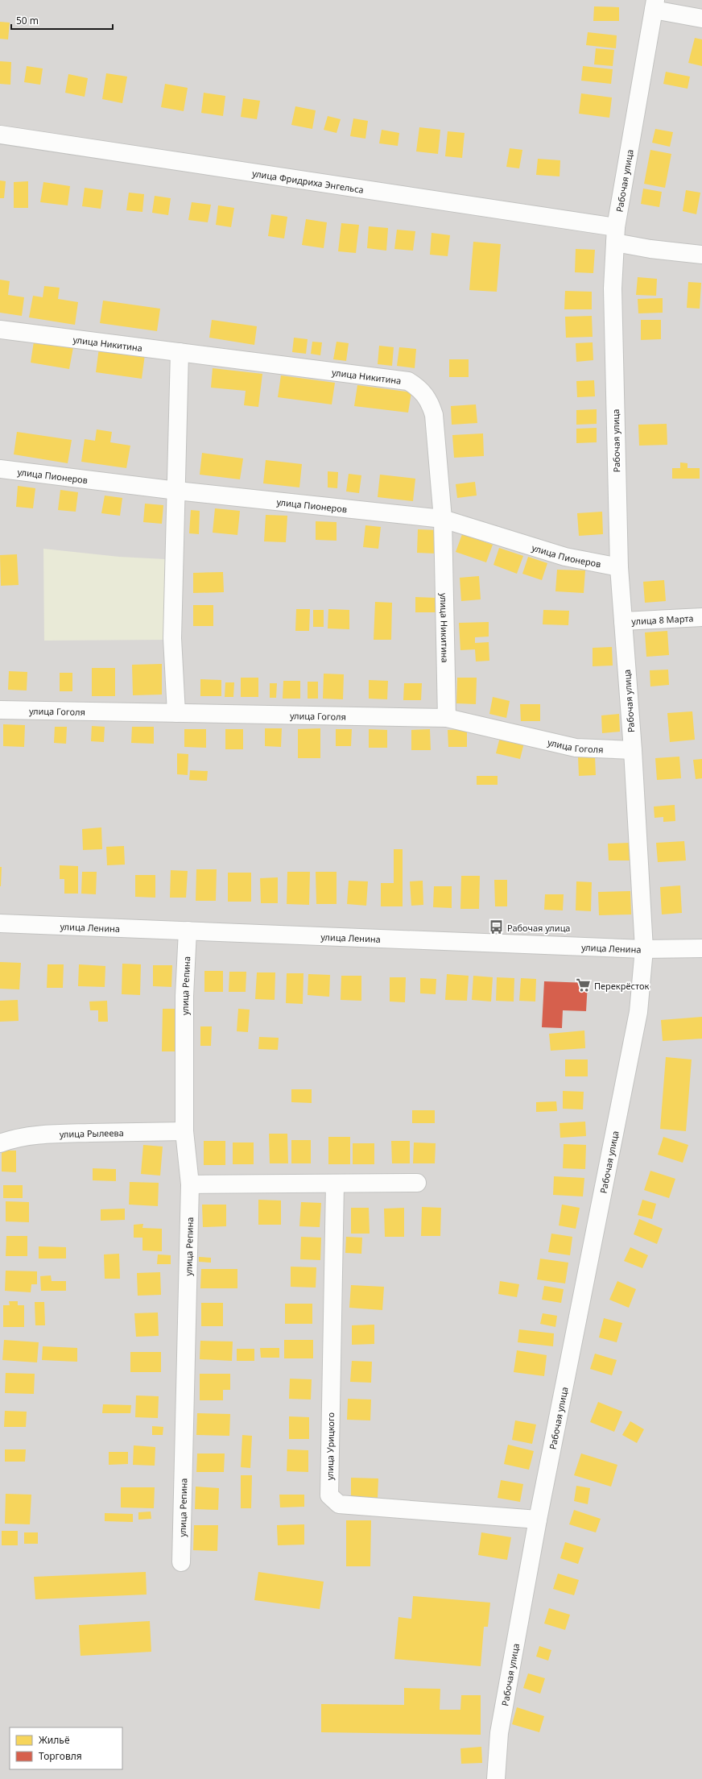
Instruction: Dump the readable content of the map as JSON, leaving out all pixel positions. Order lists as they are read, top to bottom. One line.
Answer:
{"streets":{"street":["улица Фридриха Энгельса","Рабочая улица","улица Никитина","улица Пионеров","улица 8 Марта","улица Гоголя","улица Ленина","улица Репина","улица Рылеева","улица Урицкого"]},"crossings":[["улица Фридриха Энгельса","Рабочая улица"],["Рабочая улица","улица Пионеров"],["Рабочая улица","улица 8 Марта"],["Рабочая улица","улица Гоголя"],["Рабочая улица","улица Ленина"],["Рабочая улица","улица Урицкого"],["улица Никитина","улица Пионеров"],["улица Никитина","улица Гоголя"],["улица Ленина","улица Репина"],["улица Репина","улица Рылеева"]],"places":{"bus stop":["Рабочая улица"],"supermarket":["Перекрёсток"]},"legend":["Жильё","Торговля"],"scale_bar":"50 m"}
